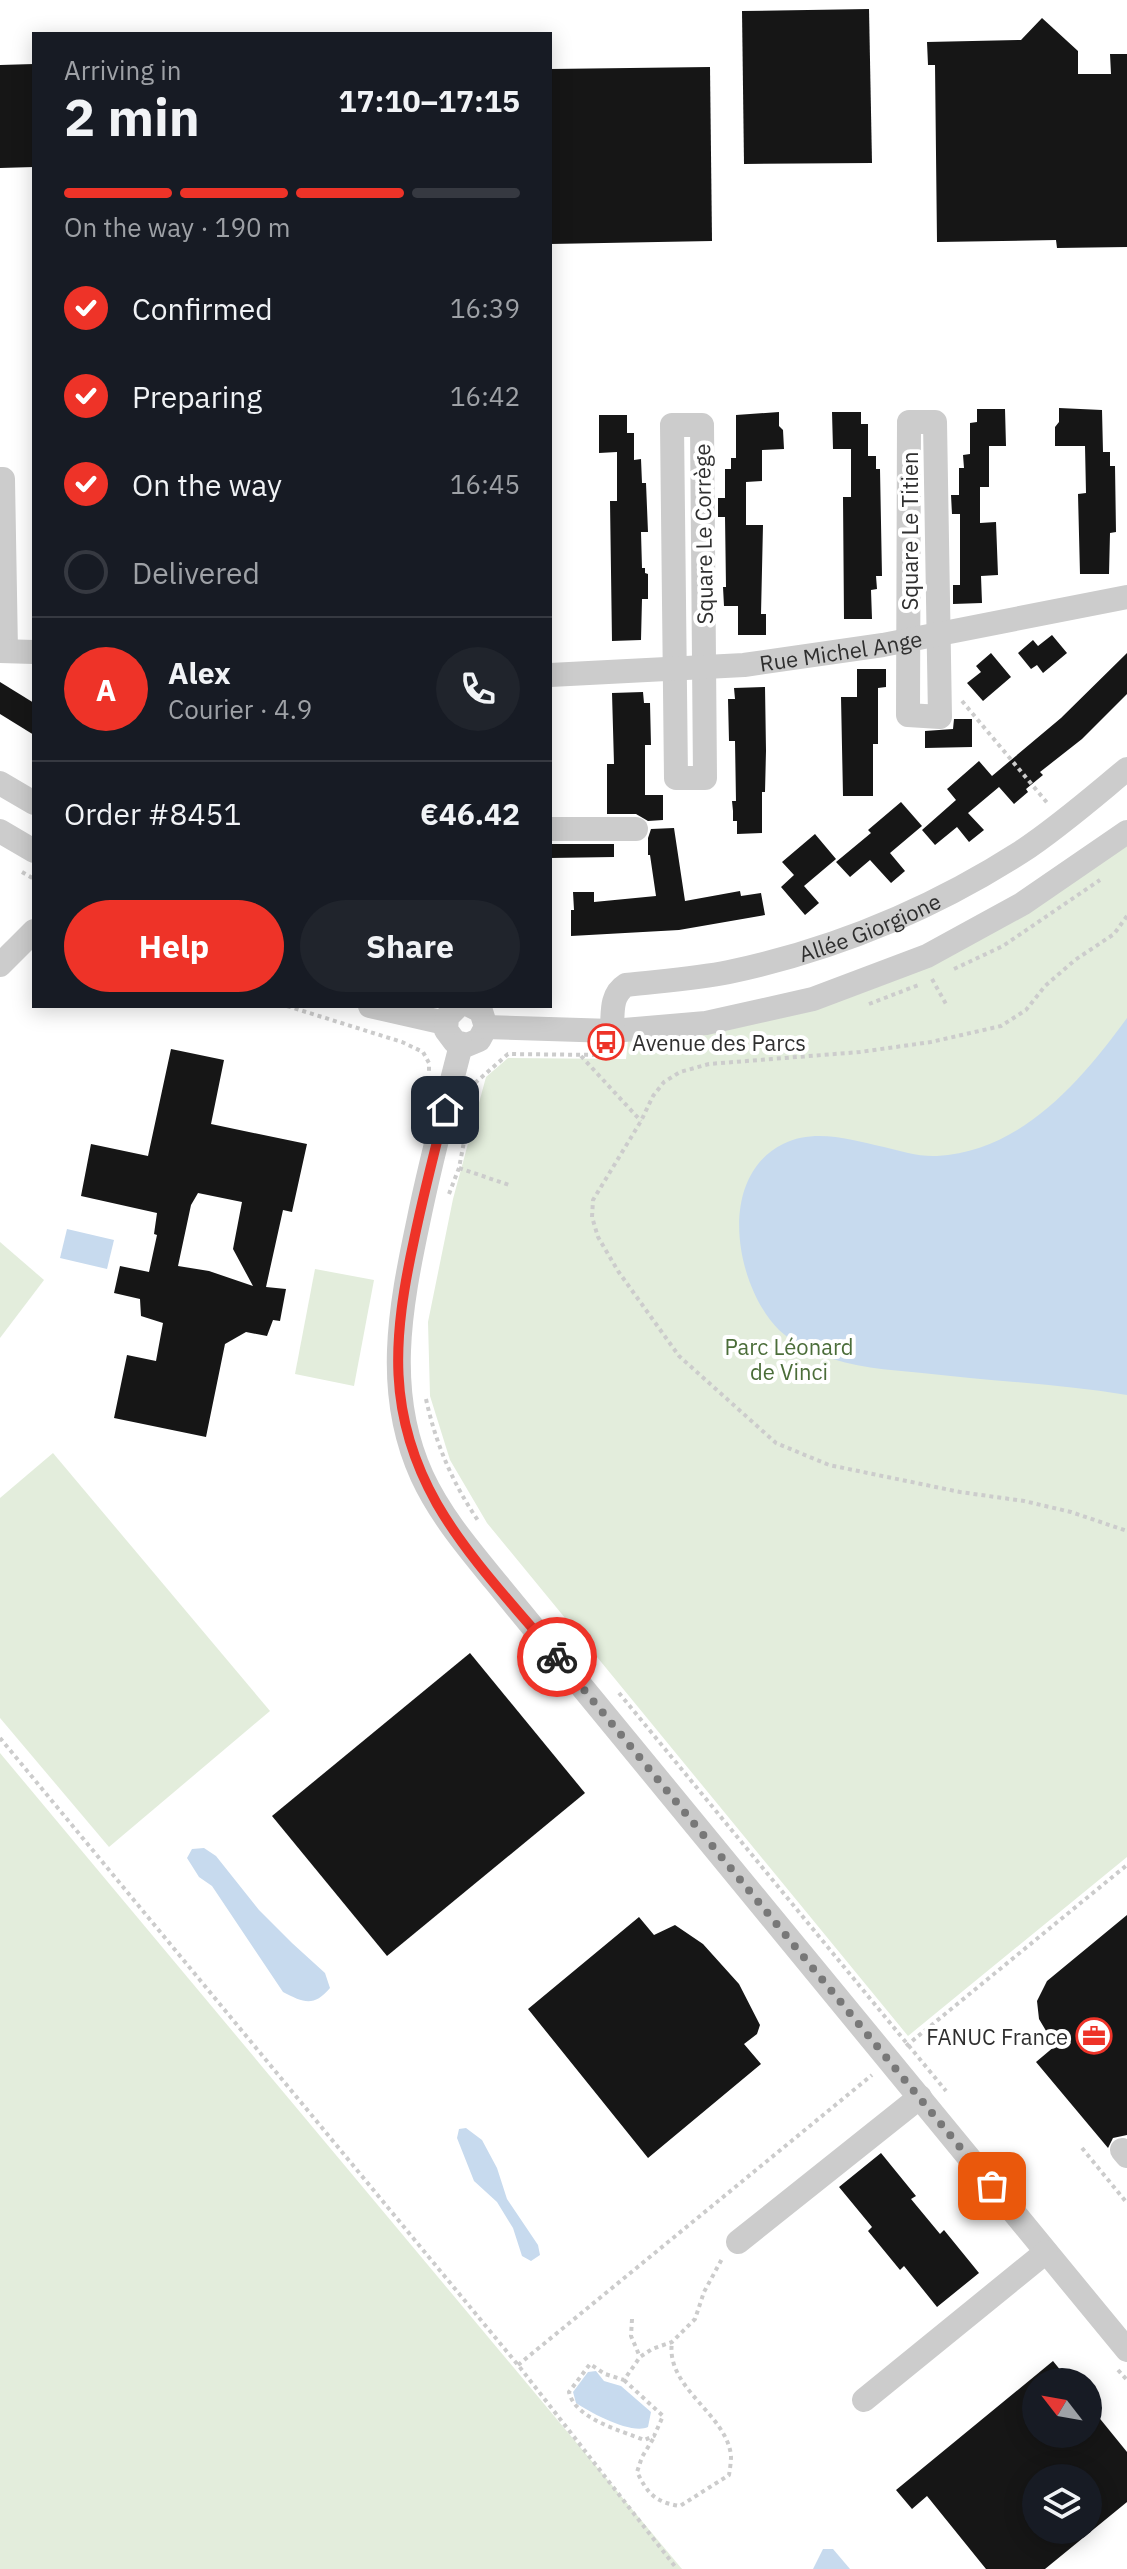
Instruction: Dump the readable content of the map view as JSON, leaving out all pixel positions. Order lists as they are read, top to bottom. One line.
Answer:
{"streets":{"street":["Square Le Titien","Square Le Corrège","Rue Michel Ange","Allée Giorgione"]},"crossings":[["Square Le Titien","Rue Michel Ange"],["Square Le Corrège","Rue Michel Ange"]],"parks":["Parc Léonard de Vinci"],"places":{"bus stop":["Avenue des Parcs"],"office":["FANUC France"]},"north":"top left","page":{"heading":["2 min","Arriving in","17:10–17:15"],"panel":["Alex","Courier · 4.9","Order #8451","€46.42"],"bar":"On the way · 190 m","list":[["Confirmed","16:39"],["Preparing","16:42"],["On the way","16:45"],"Delivered"],"round":"A","buttons":["Help","Share"]}}
